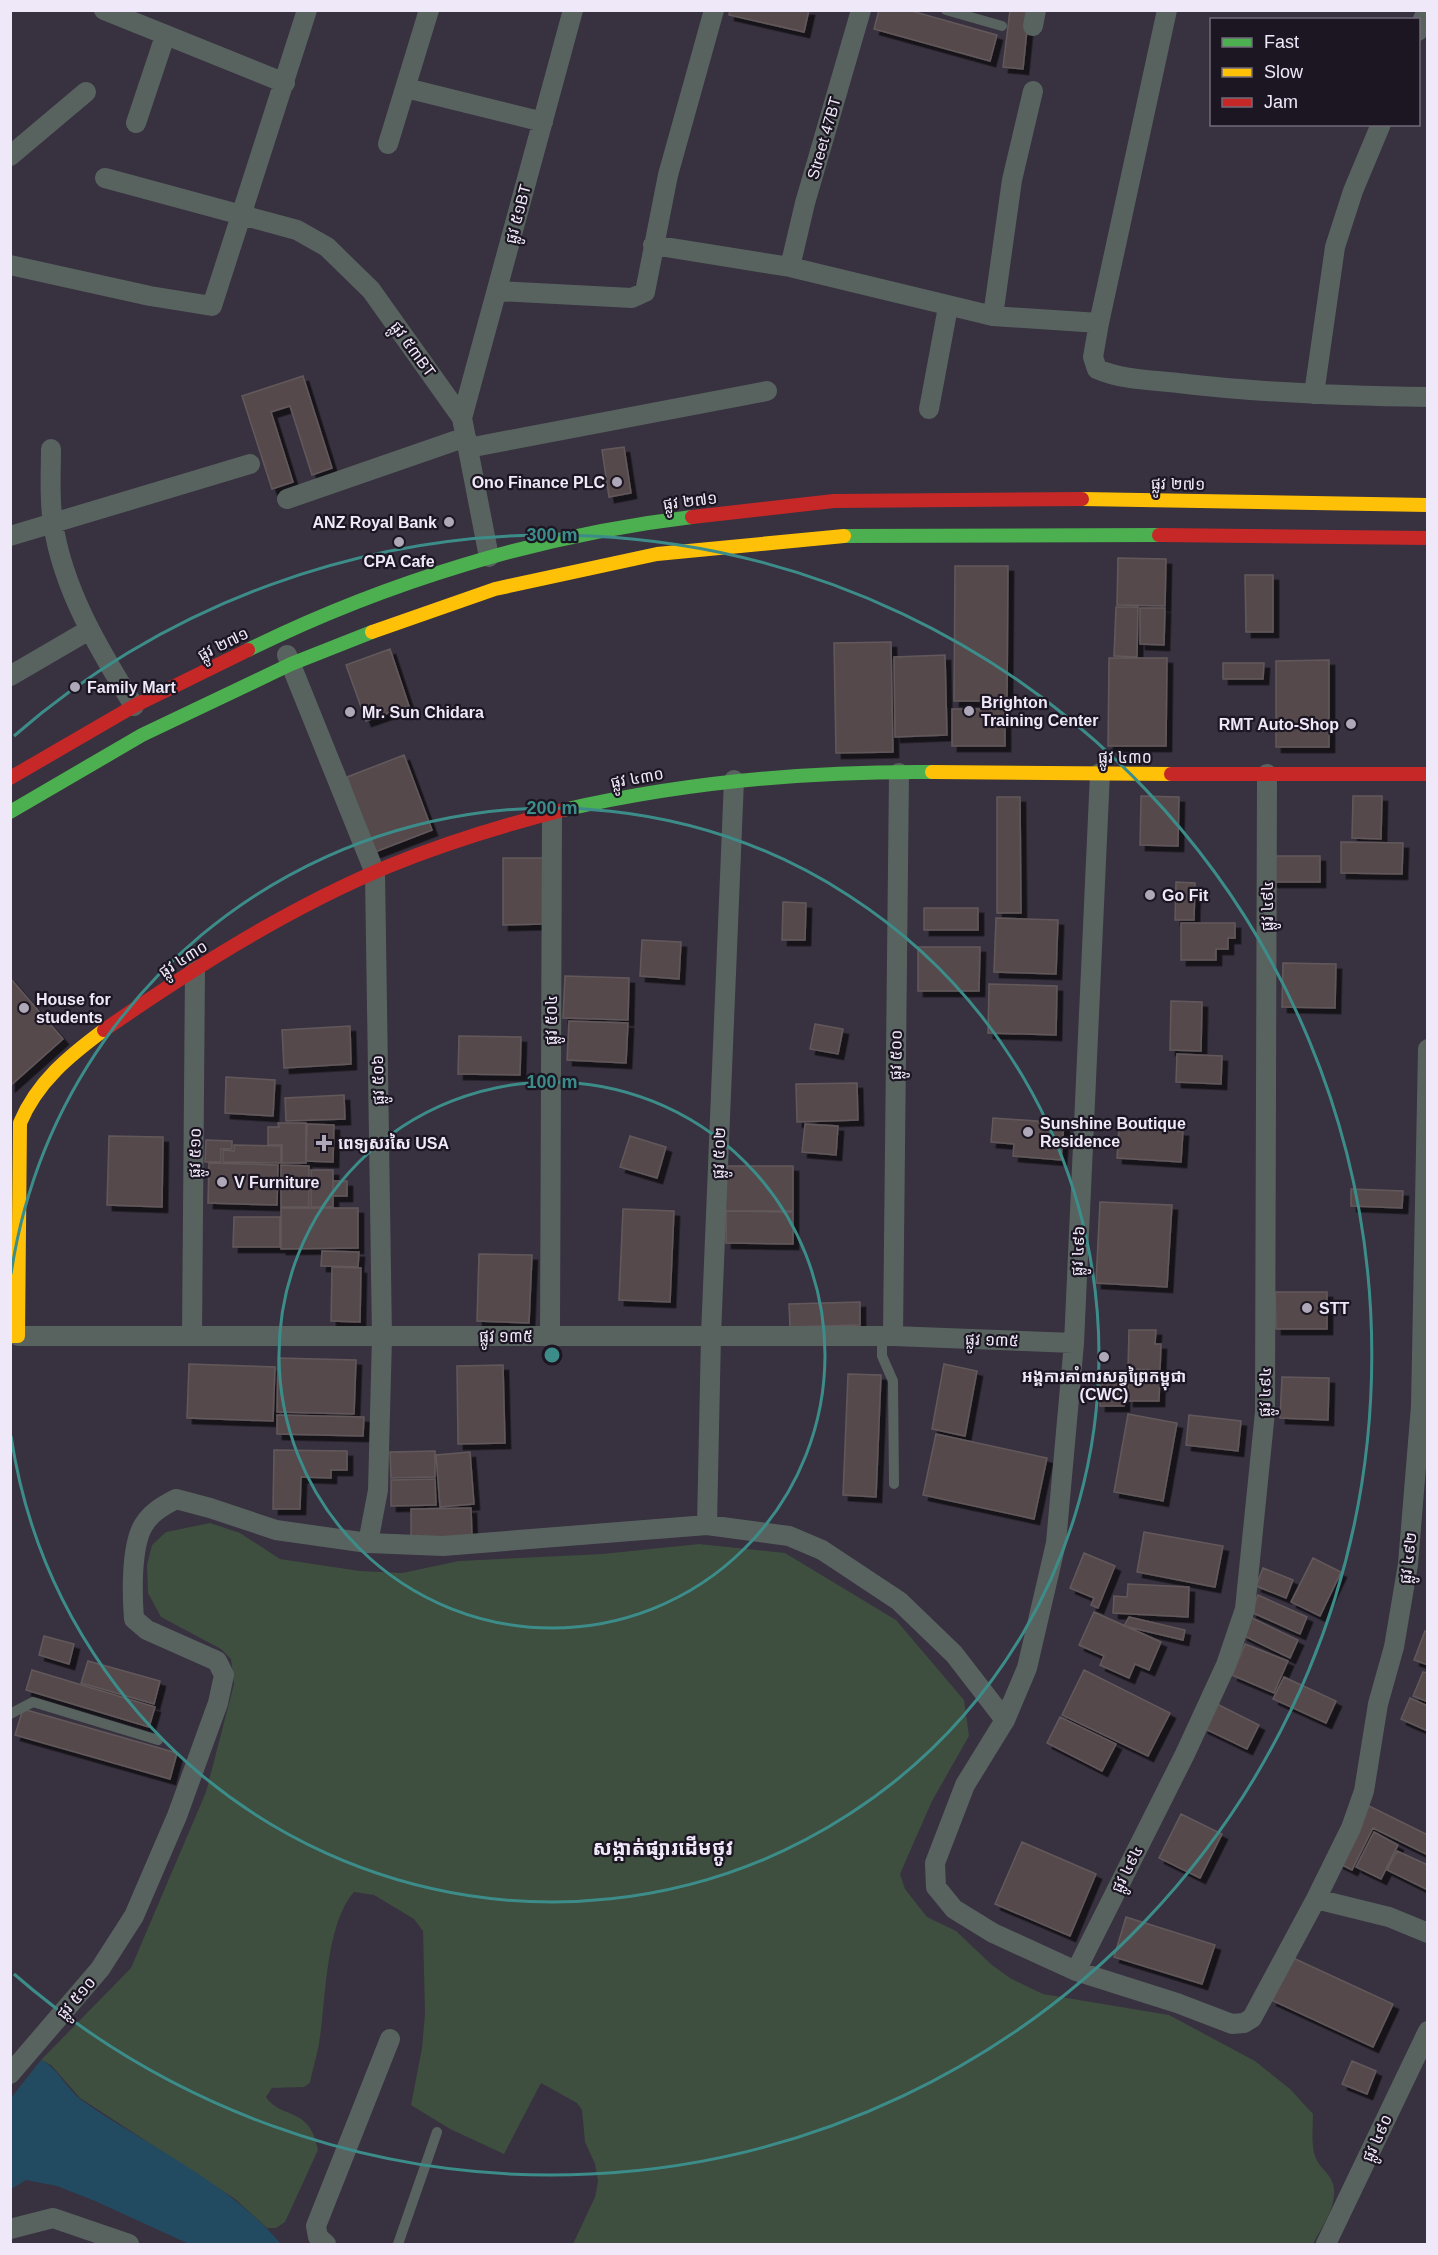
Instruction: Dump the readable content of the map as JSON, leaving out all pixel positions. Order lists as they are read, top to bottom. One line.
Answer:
{"streets":{"main road":["ផ្លូវ ២៧១","ផ្លូវ ៤៣០"],"street":["Street 47BT","ផ្លូវ ៥១BT","ផ្លូវ ៥៣BT","ផ្លូវ ៤៩៤","ផ្លូវ ៥០៤","ផ្លូវ ៥០០","ផ្លូវ ៥០៦","ផ្លូវ ៥១០","ផ្លូវ ៥០២","ផ្លូវ ៤៩៦","ផ្លូវ ១៣៥","ផ្លូវ ៤៩២","ផ្លូវ ៤៩០"]},"crossings":[["ផ្លូវ ៥១BT","ផ្លូវ ៥៣BT"],["ផ្លូវ ៥៣BT","ផ្លូវ ២៧១"],["ផ្លូវ ២៧១","ផ្លូវ ៥០៦"],["ផ្លូវ ៤៣០","ផ្លូវ ៤៩៤"],["ផ្លូវ ៤៣០","ផ្លូវ ៥០៤"],["ផ្លូវ ៤៣០","ផ្លូវ ៥០០"],["ផ្លូវ ៤៣០","ផ្លូវ ៥០៦"],["ផ្លូវ ៤៣០","ផ្លូវ ៥១០"],["ផ្លូវ ៤៣០","ផ្លូវ ៥០២"],["ផ្លូវ ៤៣០","ផ្លូវ ៤៩៦"],["ផ្លូវ ៤៣០","ផ្លូវ ១៣៥"],["ផ្លូវ ៤៩៤","ផ្លូវ ៤៩៦"],["ផ្លូវ ៤៩៤","ផ្លូវ ៤៩២"],["ផ្លូវ ៥០៤","ផ្លូវ ១៣៥"],["ផ្លូវ ៥០០","ផ្លូវ ១៣៥"],["ផ្លូវ ៥០៦","ផ្លូវ ៥១០"],["ផ្លូវ ៥០៦","ផ្លូវ ១៣៥"],["ផ្លូវ ៥១០","ផ្លូវ ១៣៥"],["ផ្លូវ ៥០២","ផ្លូវ ១៣៥"],["ផ្លូវ ៤៩៦","ផ្លូវ ១៣៥"],["ផ្លូវ ៤៩៦","ផ្លូវ ៤៩២"]],"districts":["សង្កាត់ផ្សារដើមថ្កូវ"],"places":{"other":["Ono Finance PLC","ANZ Royal Bank","CPA Cafe","Family Mart","Brighton Training Center","Mr. Sun Chidara","RMT Auto-Shop","Go Fit","House for students","Sunshine Boutique Residence","V Furniture","STT","អង្គការគាំពារសត្វព្រៃកម្ពុជា (CWC)"],"health":["ពេទ្យសរសៃ USA"]},"legend":["Fast","Slow","Jam"],"rings":["300 m","200 m","100 m"]}
